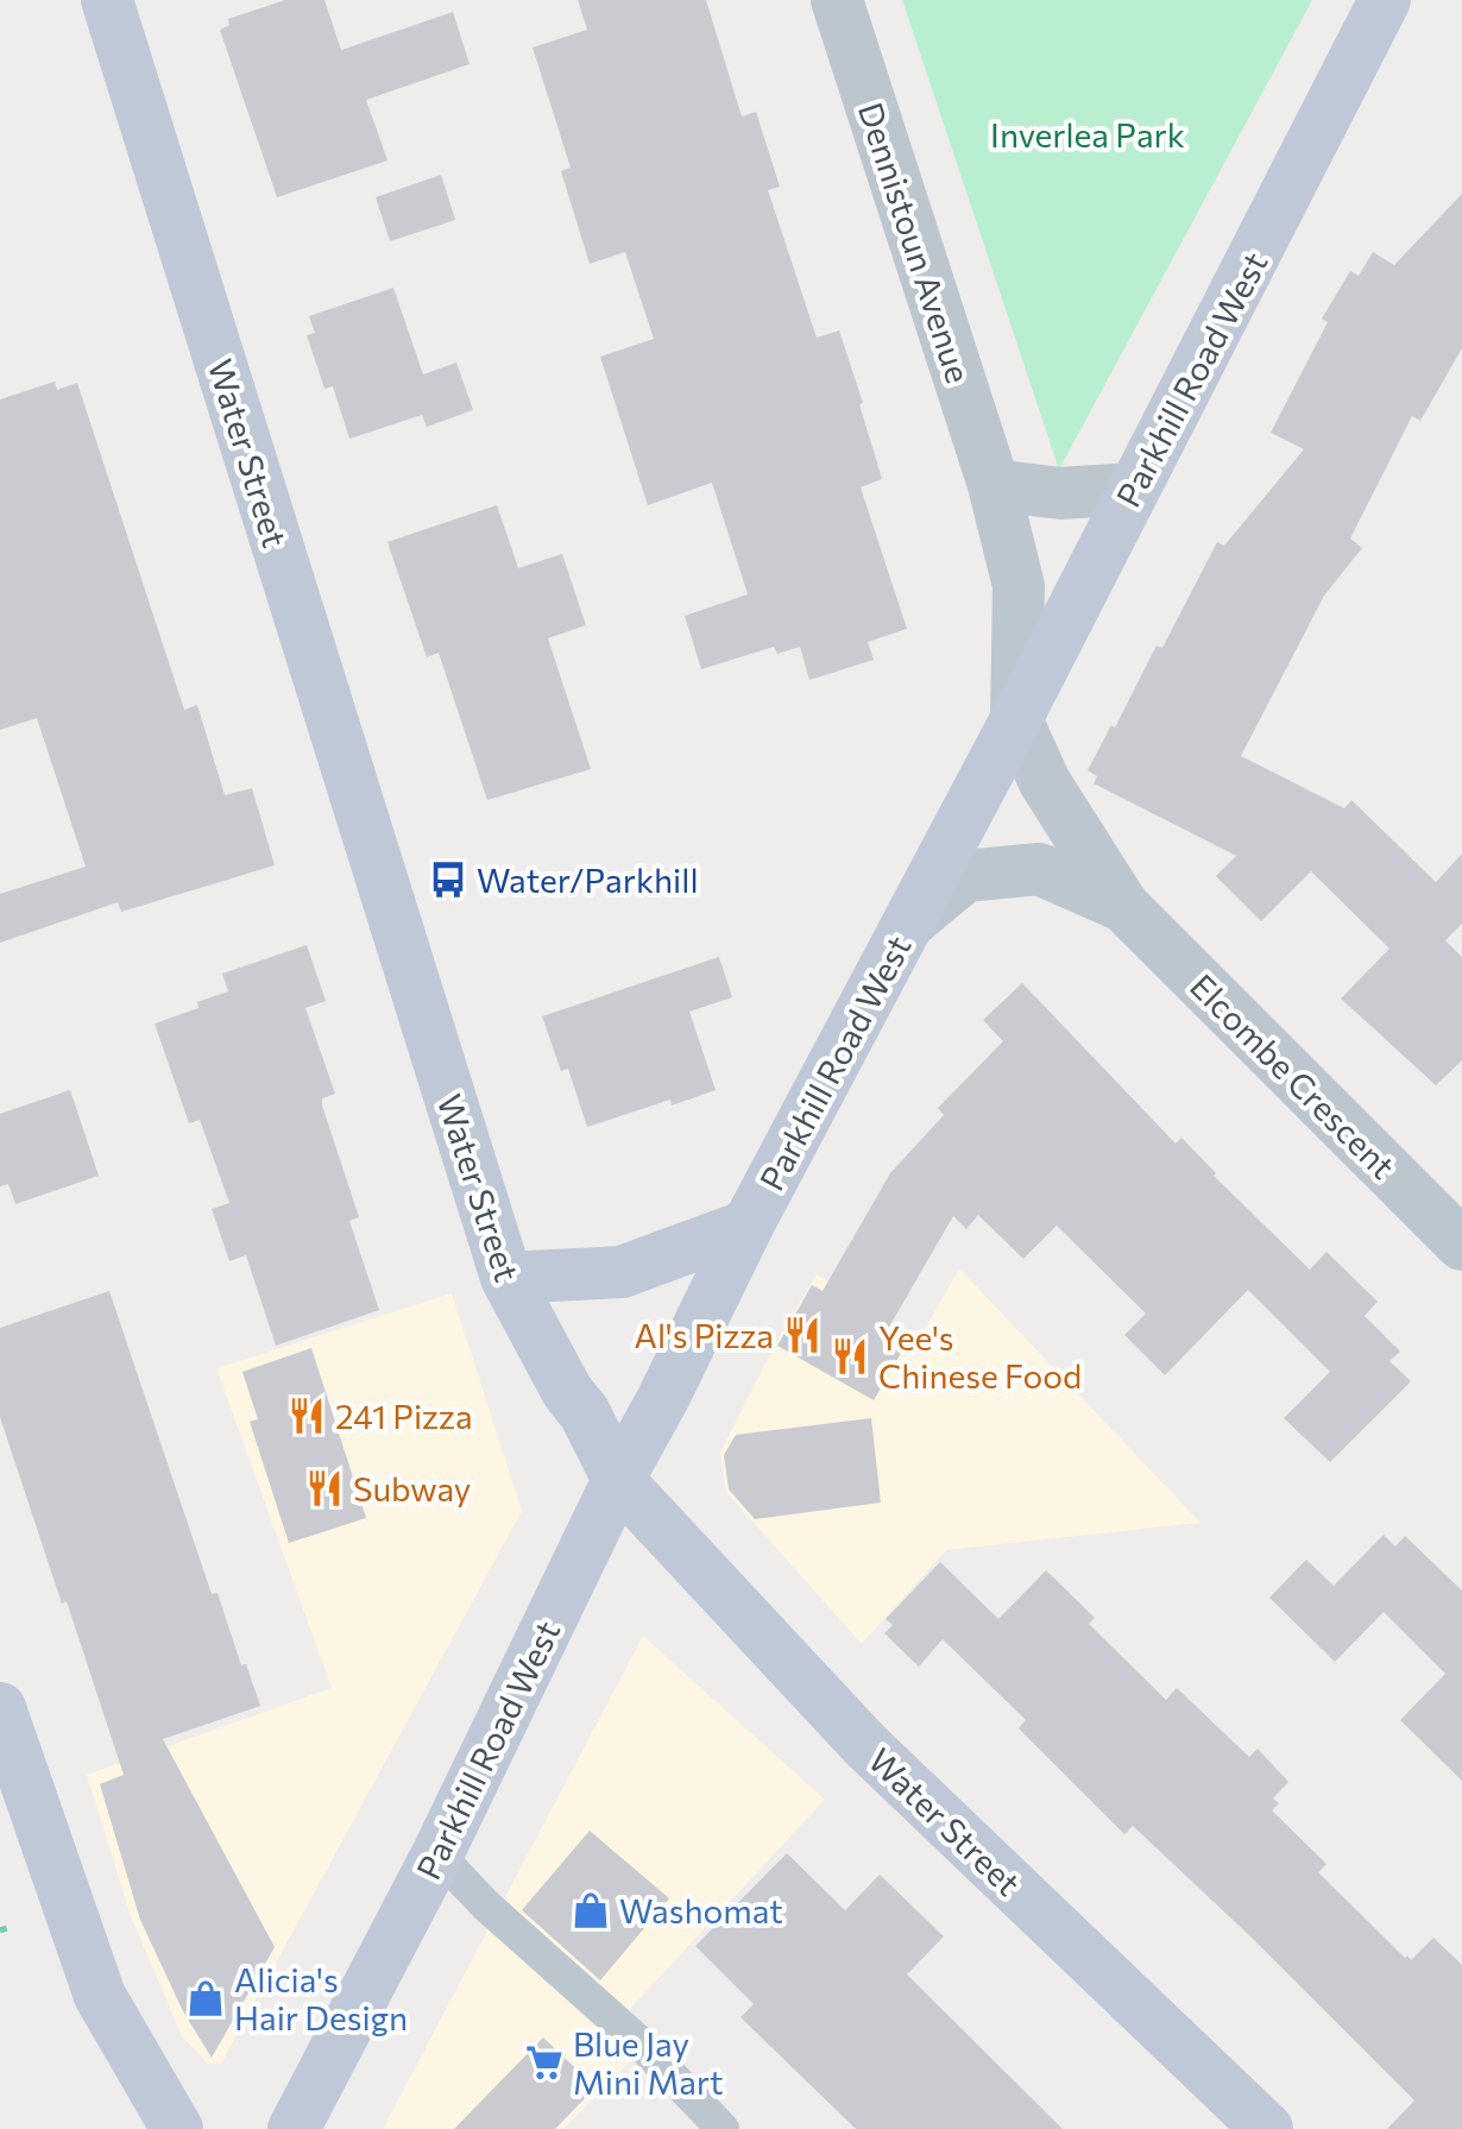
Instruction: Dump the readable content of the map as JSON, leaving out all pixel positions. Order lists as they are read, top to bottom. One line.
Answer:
{"streets":{"main road":["Parkhill Road West","Water Street"],"street":["Dennistoun Avenue","Elcombe Crescent"]},"crossings":[["Dennistoun Avenue","Parkhill Road West"],["Dennistoun Avenue","Elcombe Crescent"],["Parkhill Road West","Water Street"],["Parkhill Road West","Elcombe Crescent"]],"parks":["Inverlea Park"],"places":{"bus stop":["Water/Parkhill"],"restaurant":["Al's Pizza","Yee's Chinese Food","241 Pizza","Subway"],"shop":["Washomat","Alicia's Hair Design"],"supermarket":["Blue Jay Mini Mart"]}}
